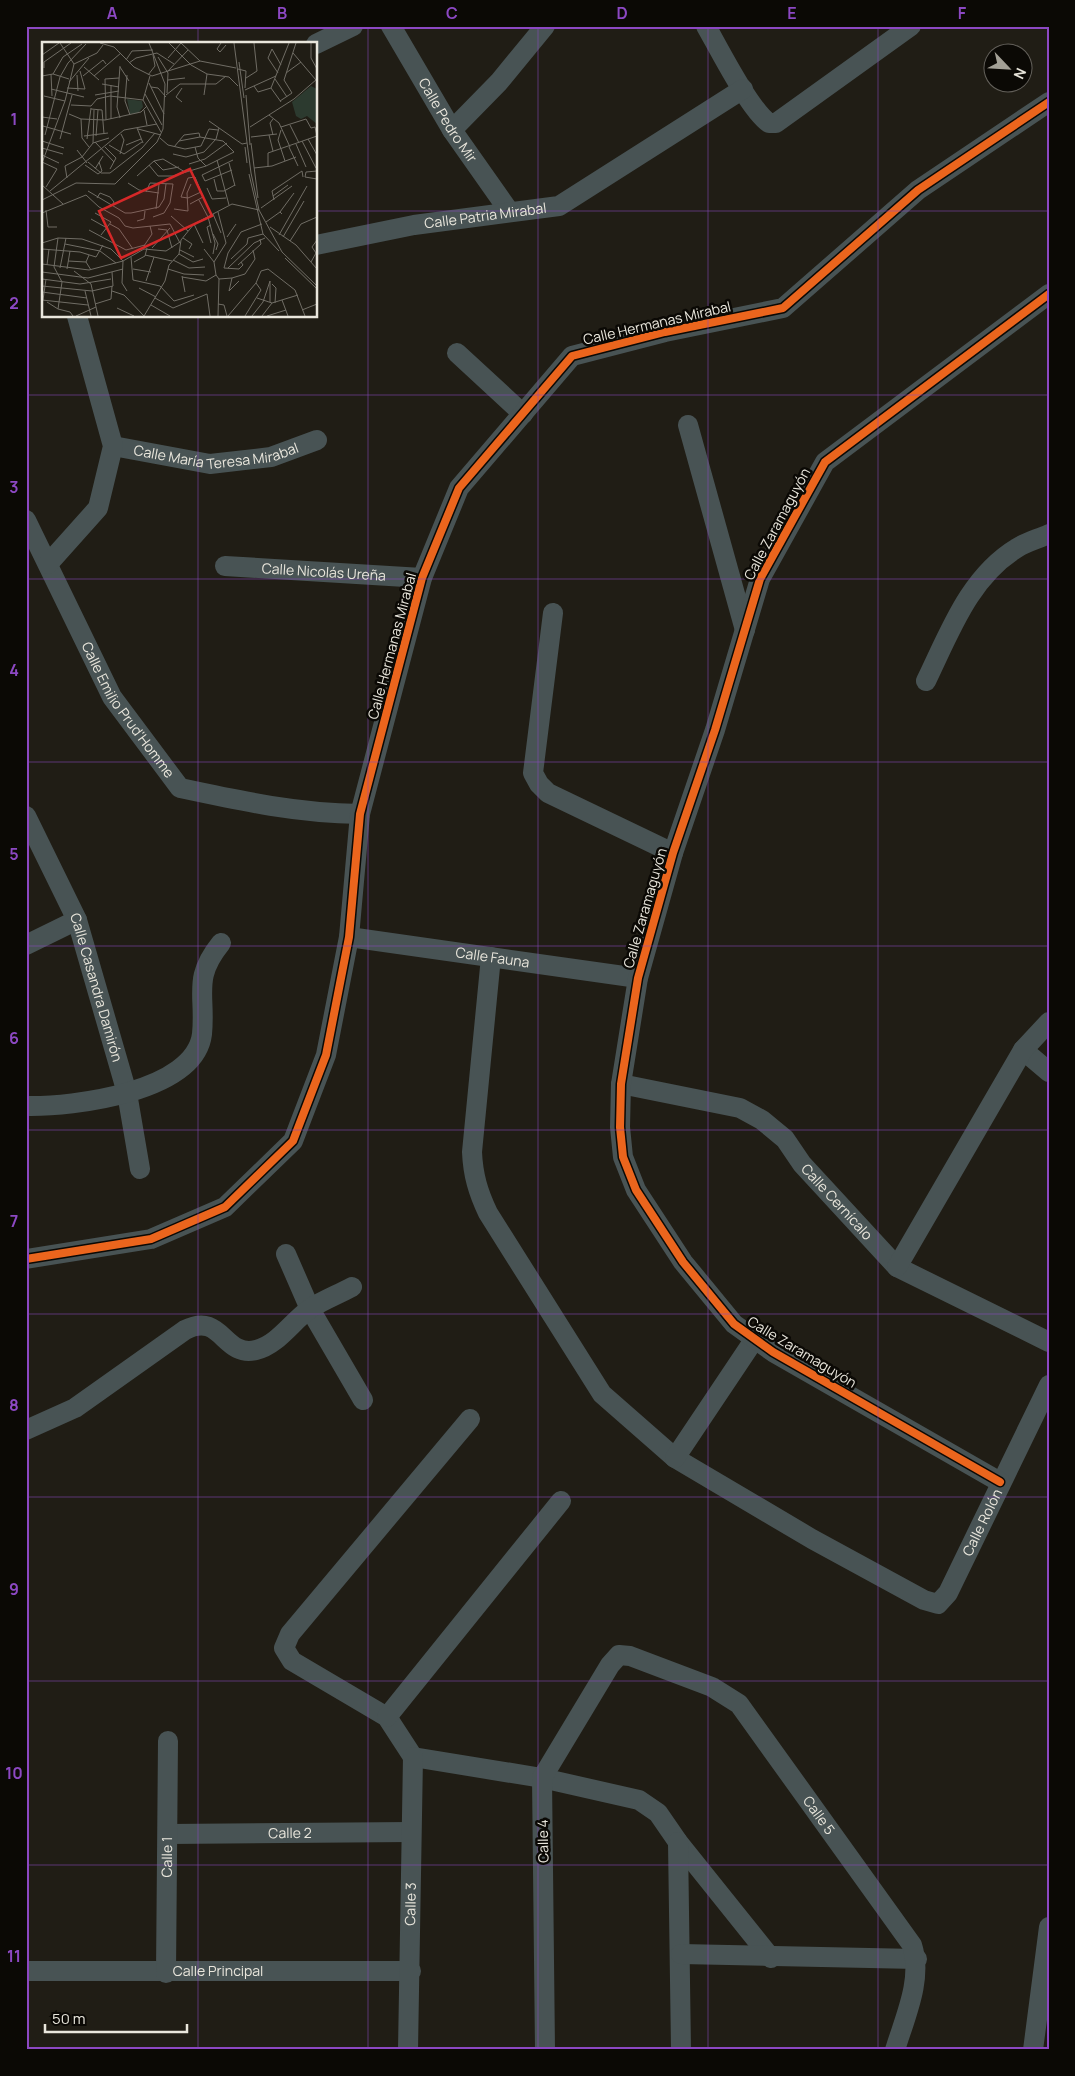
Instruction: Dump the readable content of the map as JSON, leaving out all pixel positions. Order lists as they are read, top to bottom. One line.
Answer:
{"streets":{"street":["Calle Pedro Mir","Calle Patria Mirabal","Calle Hermanas Mirabal","Calle María Teresa Mirabal","Calle Zaramaguyón","Calle Nicolás Ureña","Calle Emilio Prud'Homme","Calle Fauna","Calle Casandra Damirón","Calle Cernícalo","Calle Rolón","Calle 5","Calle 2","Calle 4","Calle 1","Calle 3","Calle Principal"]},"crossings":[["Calle Pedro Mir","Calle Patria Mirabal"],["Calle Hermanas Mirabal","Calle Nicolás Ureña"],["Calle Hermanas Mirabal","Calle Emilio Prud'Homme"],["Calle Hermanas Mirabal","Calle Fauna"],["Calle Zaramaguyón","Calle Fauna"],["Calle Zaramaguyón","Calle Cernícalo"],["Calle Zaramaguyón","Calle Rolón"],["Calle 5","Calle 4"],["Calle 2","Calle 1"],["Calle 2","Calle 3"],["Calle 1","Calle Principal"],["Calle 3","Calle Principal"]],"scale_bar":"50 m","north":"bottom right","grid":{"columns":["A","B","C","D","E","F"],"rows":["1","2","3","4","5","6","7","8","9","10","11"]}}
